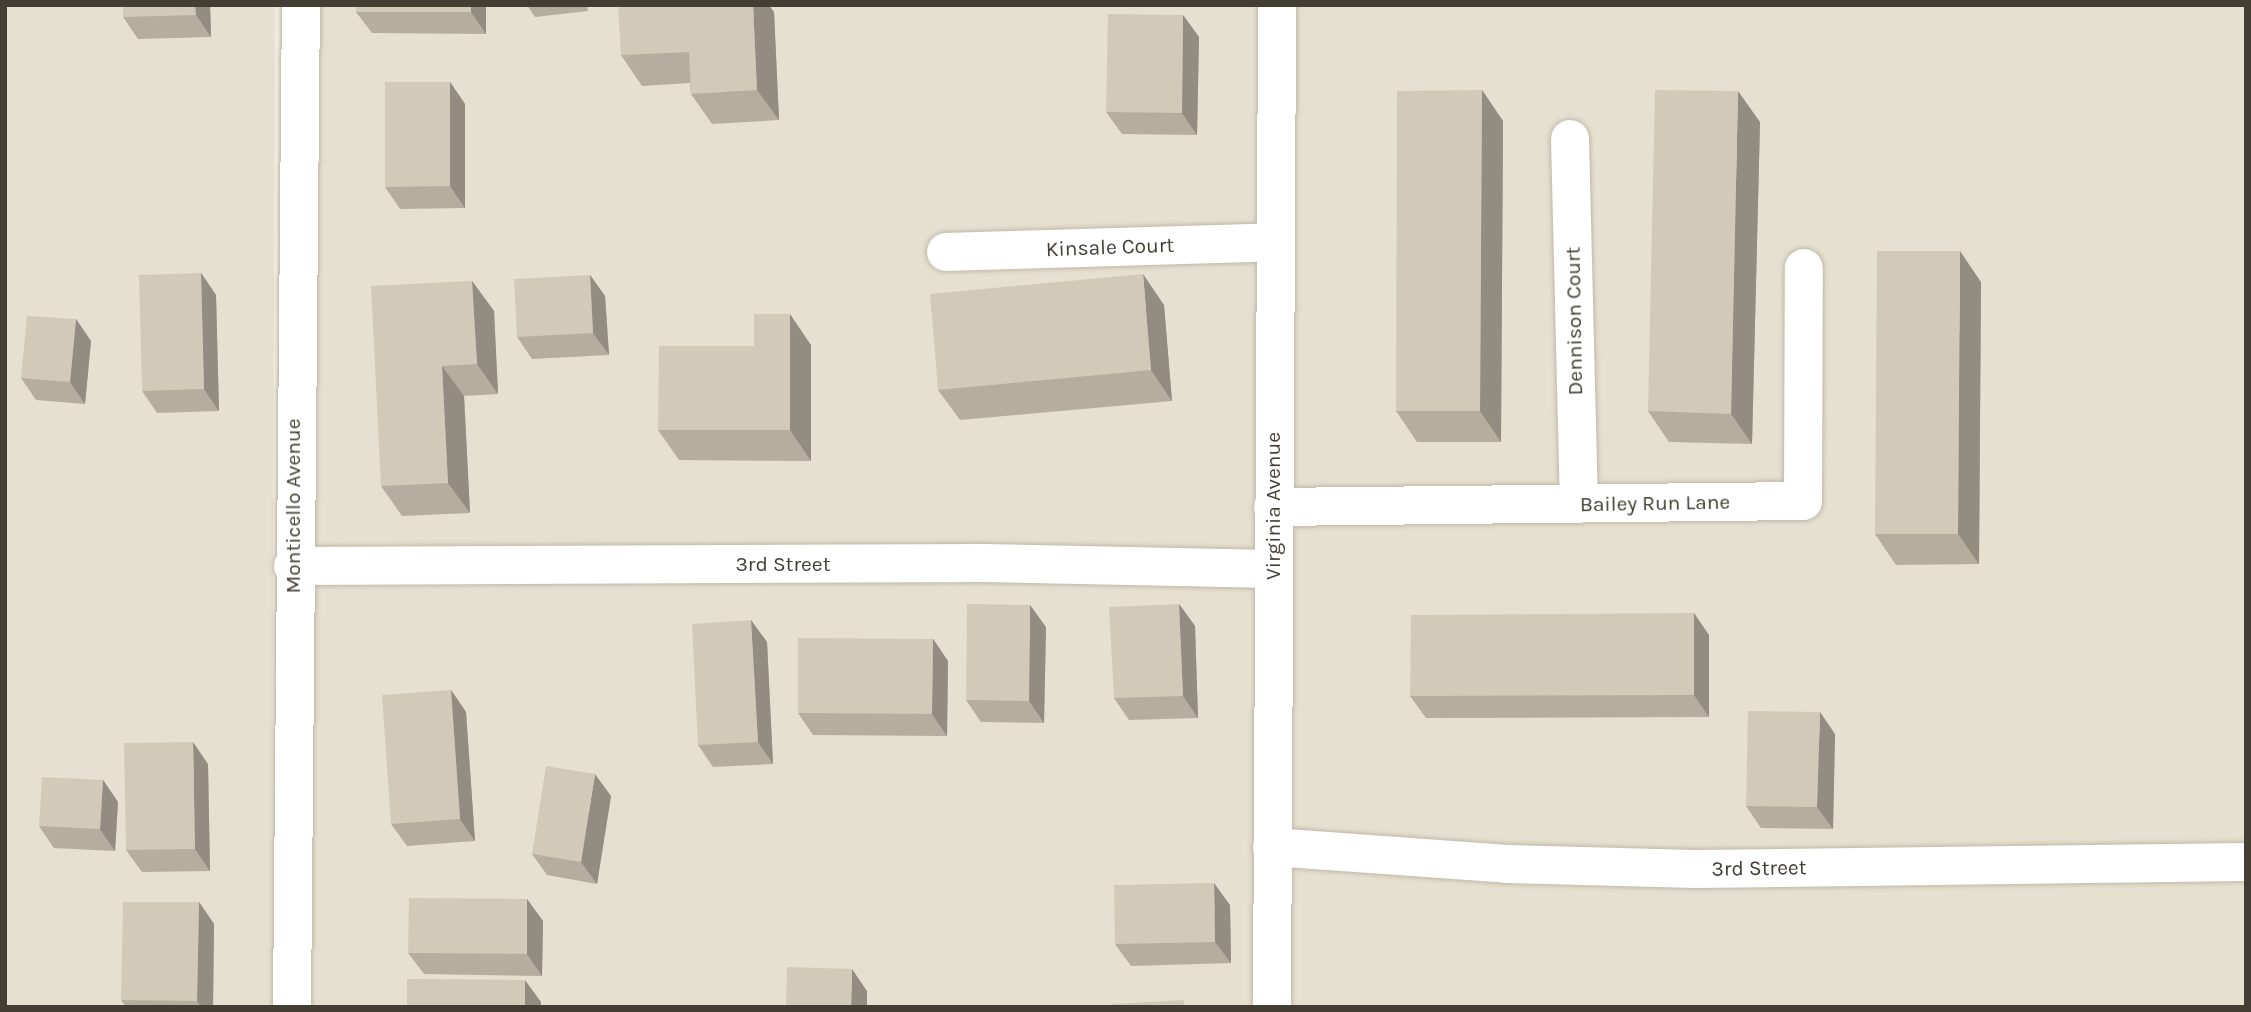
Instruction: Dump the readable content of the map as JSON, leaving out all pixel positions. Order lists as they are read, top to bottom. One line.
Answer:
{"streets":{"street":["Kinsale Court","Dennison Court","Bailey Run Lane","Monticello Avenue","Virginia Avenue","3rd Street"]},"crossings":[["Kinsale Court","Virginia Avenue"],["Dennison Court","Bailey Run Lane"],["Bailey Run Lane","Virginia Avenue"],["Monticello Avenue","3rd Street"],["Virginia Avenue","3rd Street"]]}
